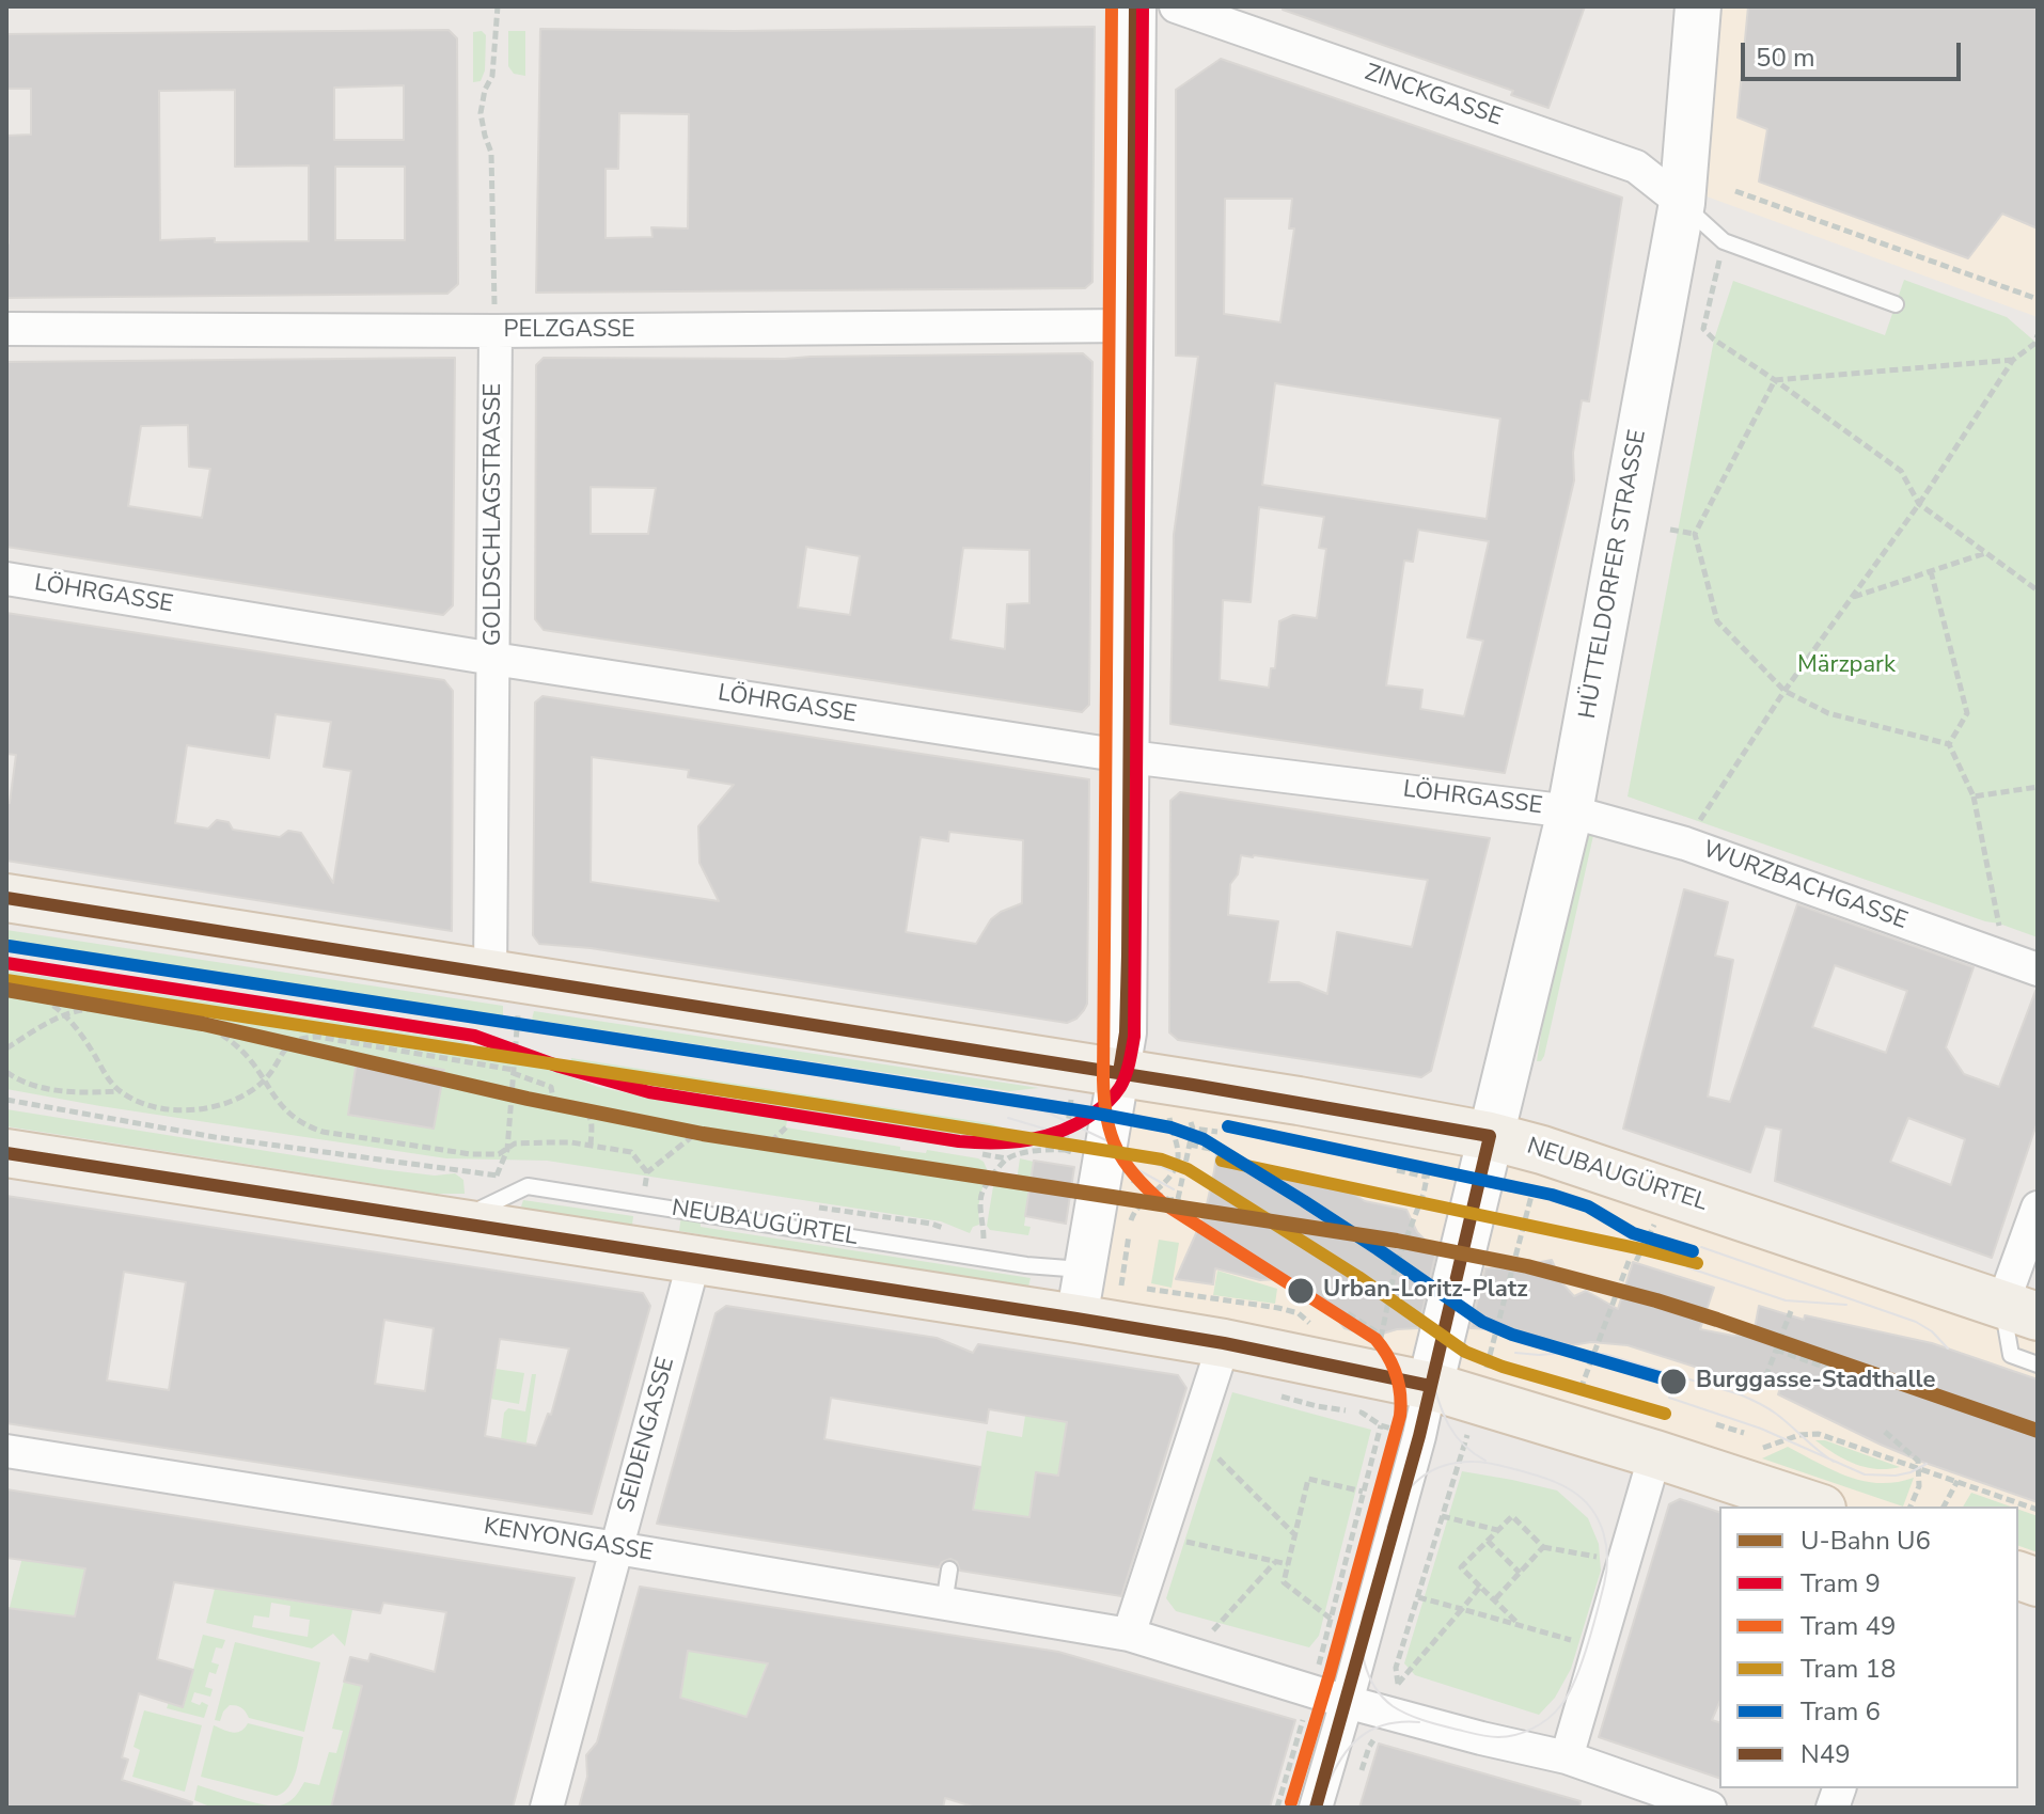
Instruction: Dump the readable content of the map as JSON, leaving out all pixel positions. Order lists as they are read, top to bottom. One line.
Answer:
{"streets":{"main road":["HÜTTELDORFER STRASSE","NEUBAUGÜRTEL"],"street":["ZINCKGASSE","PELZGASSE","GOLDSCHLAGSTRASSE","LÖHRGASSE","WURZBACHGASSE","SEIDENGASSE","KENYONGASSE"]},"crossings":[["ZINCKGASSE","HÜTTELDORFER STRASSE"],["PELZGASSE","GOLDSCHLAGSTRASSE"],["GOLDSCHLAGSTRASSE","LÖHRGASSE"],["GOLDSCHLAGSTRASSE","NEUBAUGÜRTEL"],["HÜTTELDORFER STRASSE","LÖHRGASSE"],["HÜTTELDORFER STRASSE","WURZBACHGASSE"],["HÜTTELDORFER STRASSE","NEUBAUGÜRTEL"],["LÖHRGASSE","WURZBACHGASSE"],["NEUBAUGÜRTEL","SEIDENGASSE"],["SEIDENGASSE","KENYONGASSE"]],"parks":["Märzpark"],"places":["Urban-Loritz-Platz","Burggasse-Stadthalle"],"lines":["tram line 9","tram line 49","transit line N49","tram line 6","tram line 18","metro line U6"],"legend":["U-Bahn U6","Tram 9","Tram 49","Tram 18","Tram 6","N49"],"scale_bar":"50 m"}
